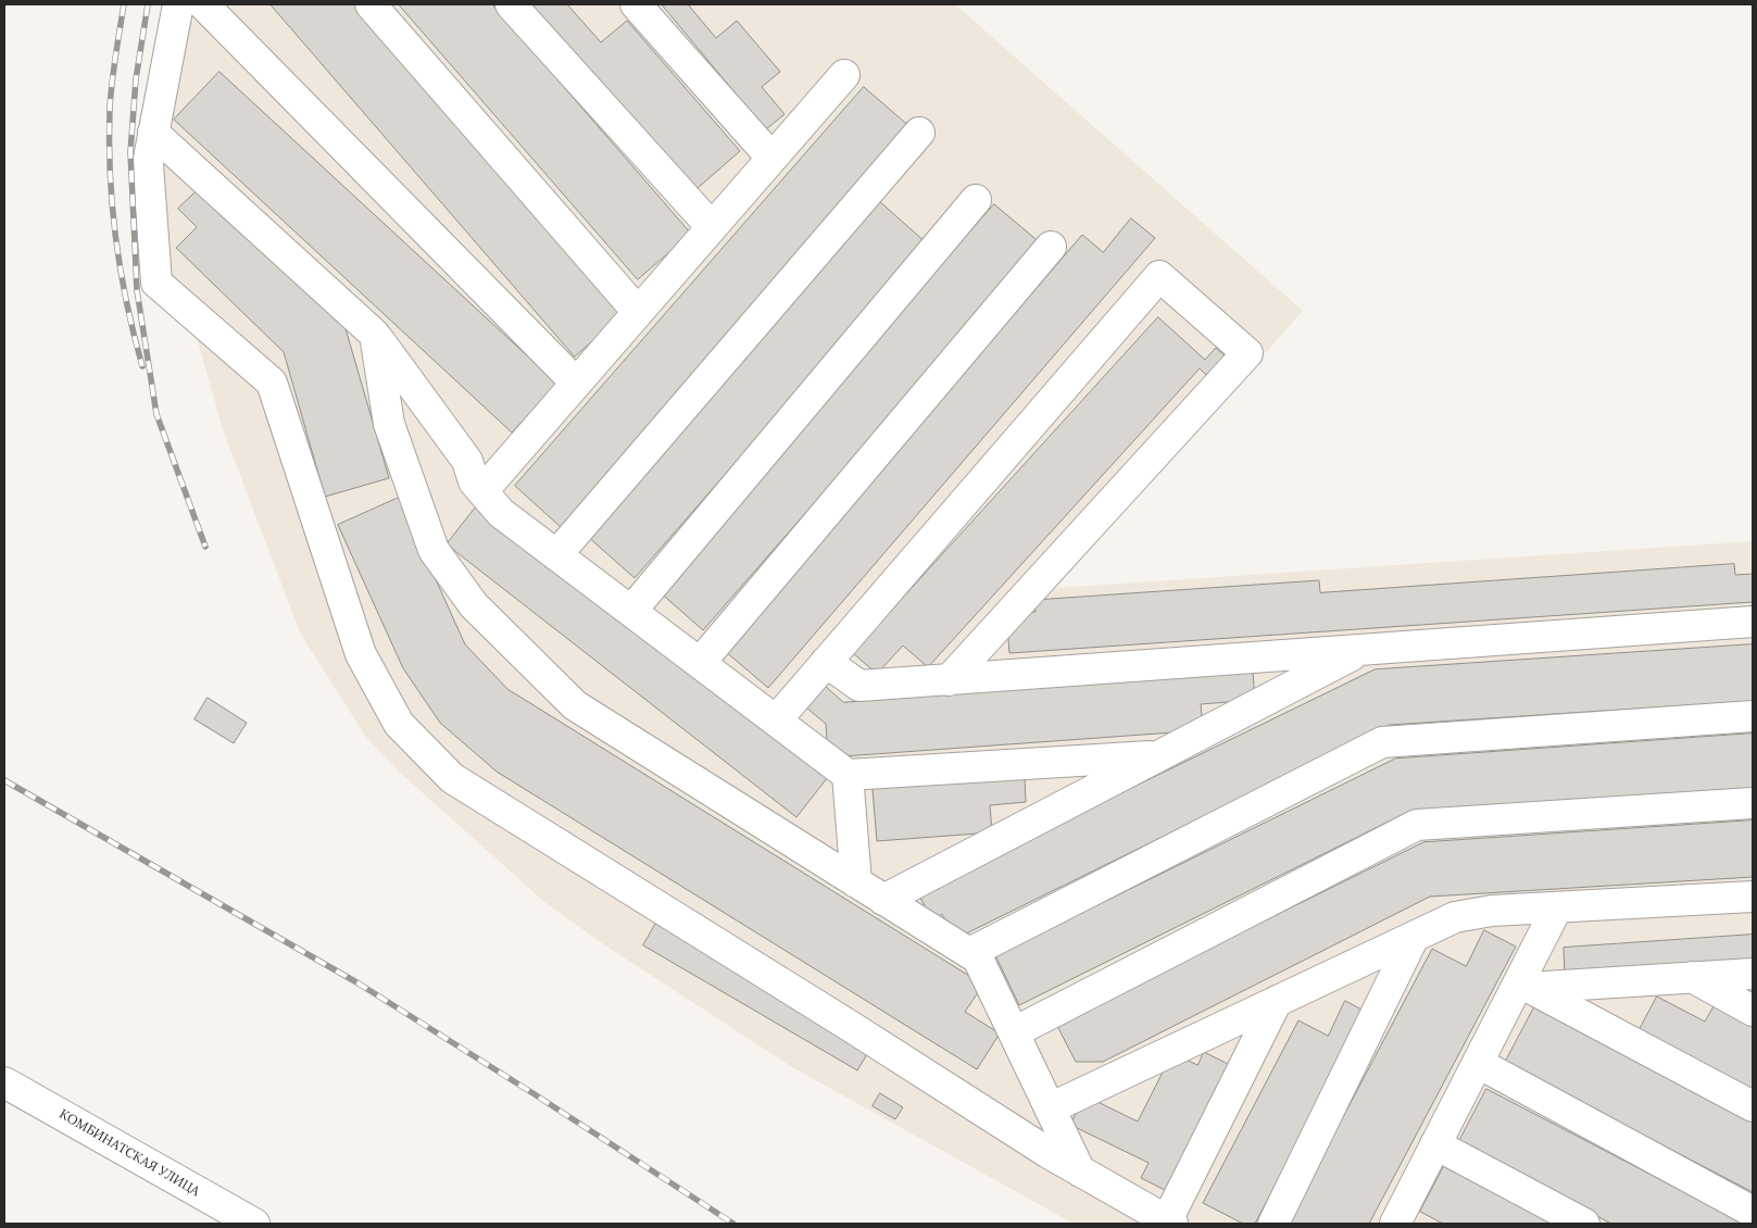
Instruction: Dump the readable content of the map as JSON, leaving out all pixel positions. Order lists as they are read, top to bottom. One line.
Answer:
{"streets":{"main road":["КОМБИНАТСКАЯ УЛИЦА"]}}
